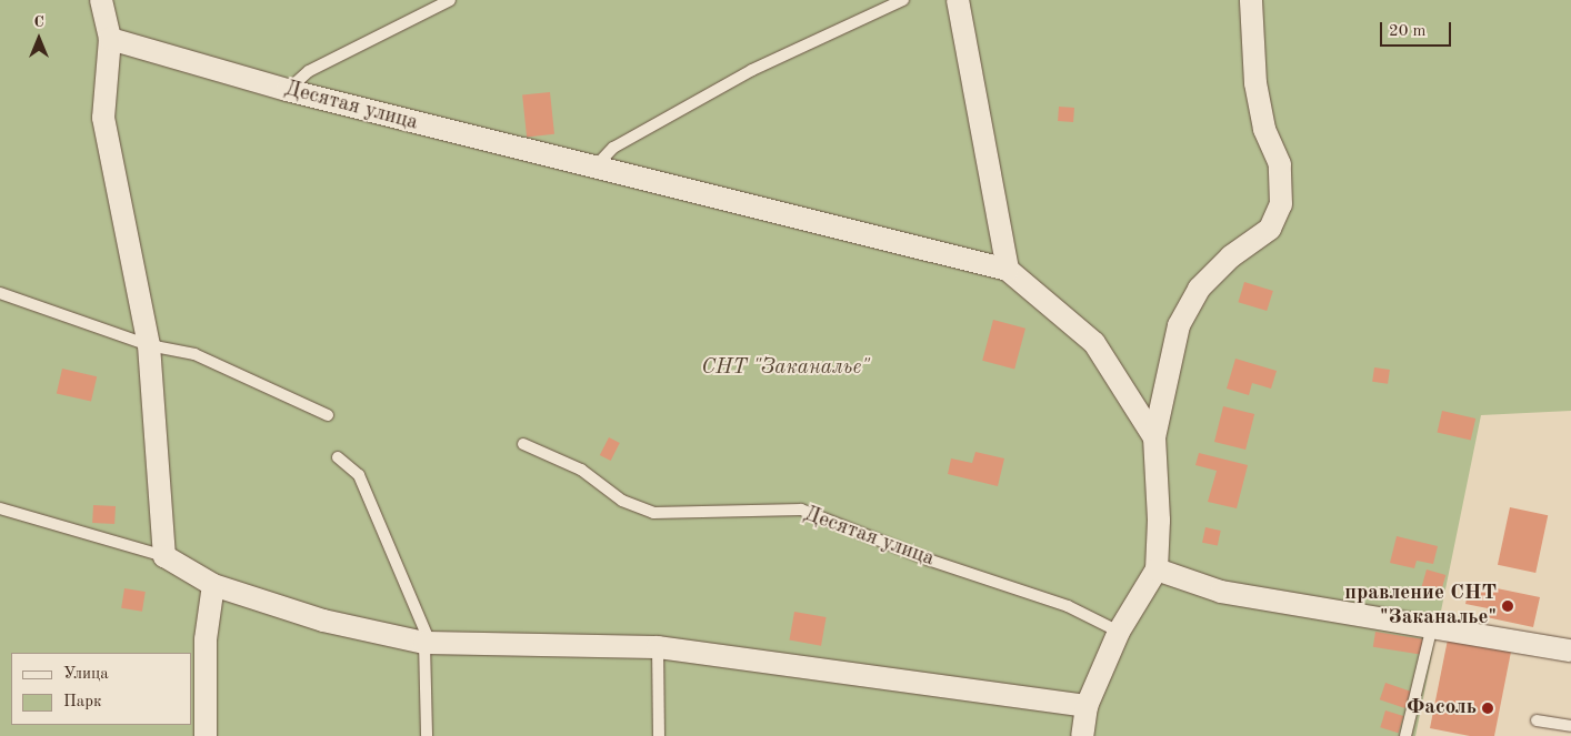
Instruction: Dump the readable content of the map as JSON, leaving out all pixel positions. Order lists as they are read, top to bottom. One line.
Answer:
{"streets":{"street":["Десятая улица"]},"parks":["СНТ \"Заканалье\""],"places":["правление СНТ \"Заканалье\"","Фасоль"],"legend":["Улица","Парк"],"scale_bar":"20 m","north":"top"}
